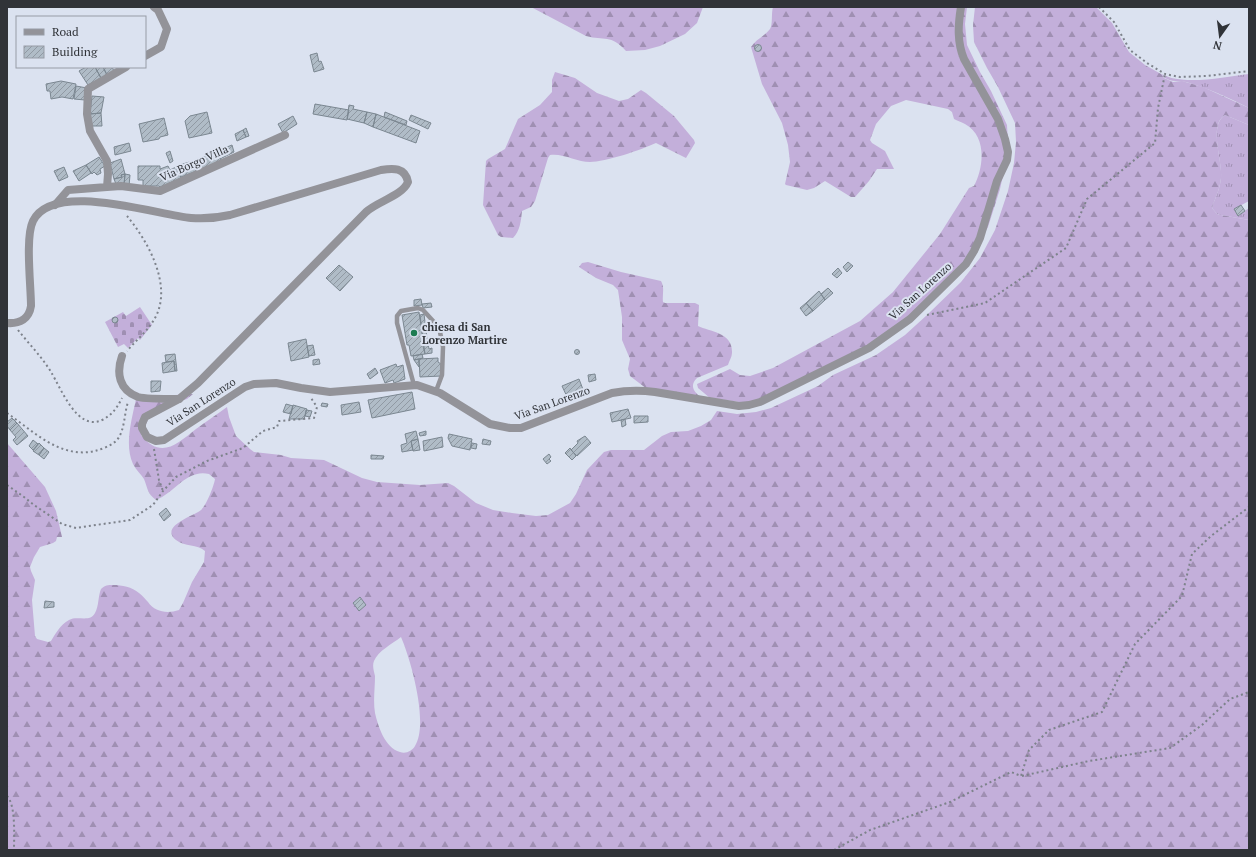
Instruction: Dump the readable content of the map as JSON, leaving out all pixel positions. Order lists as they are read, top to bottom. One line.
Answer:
{"streets":{"street":["Via Borgo Villa","Via San Lorenzo"]},"crossings":[["Via Borgo Villa","Via San Lorenzo"]],"places":["chiesa di San Lorenzo Martire"],"legend":["Road","Building"],"north":"bottom"}
